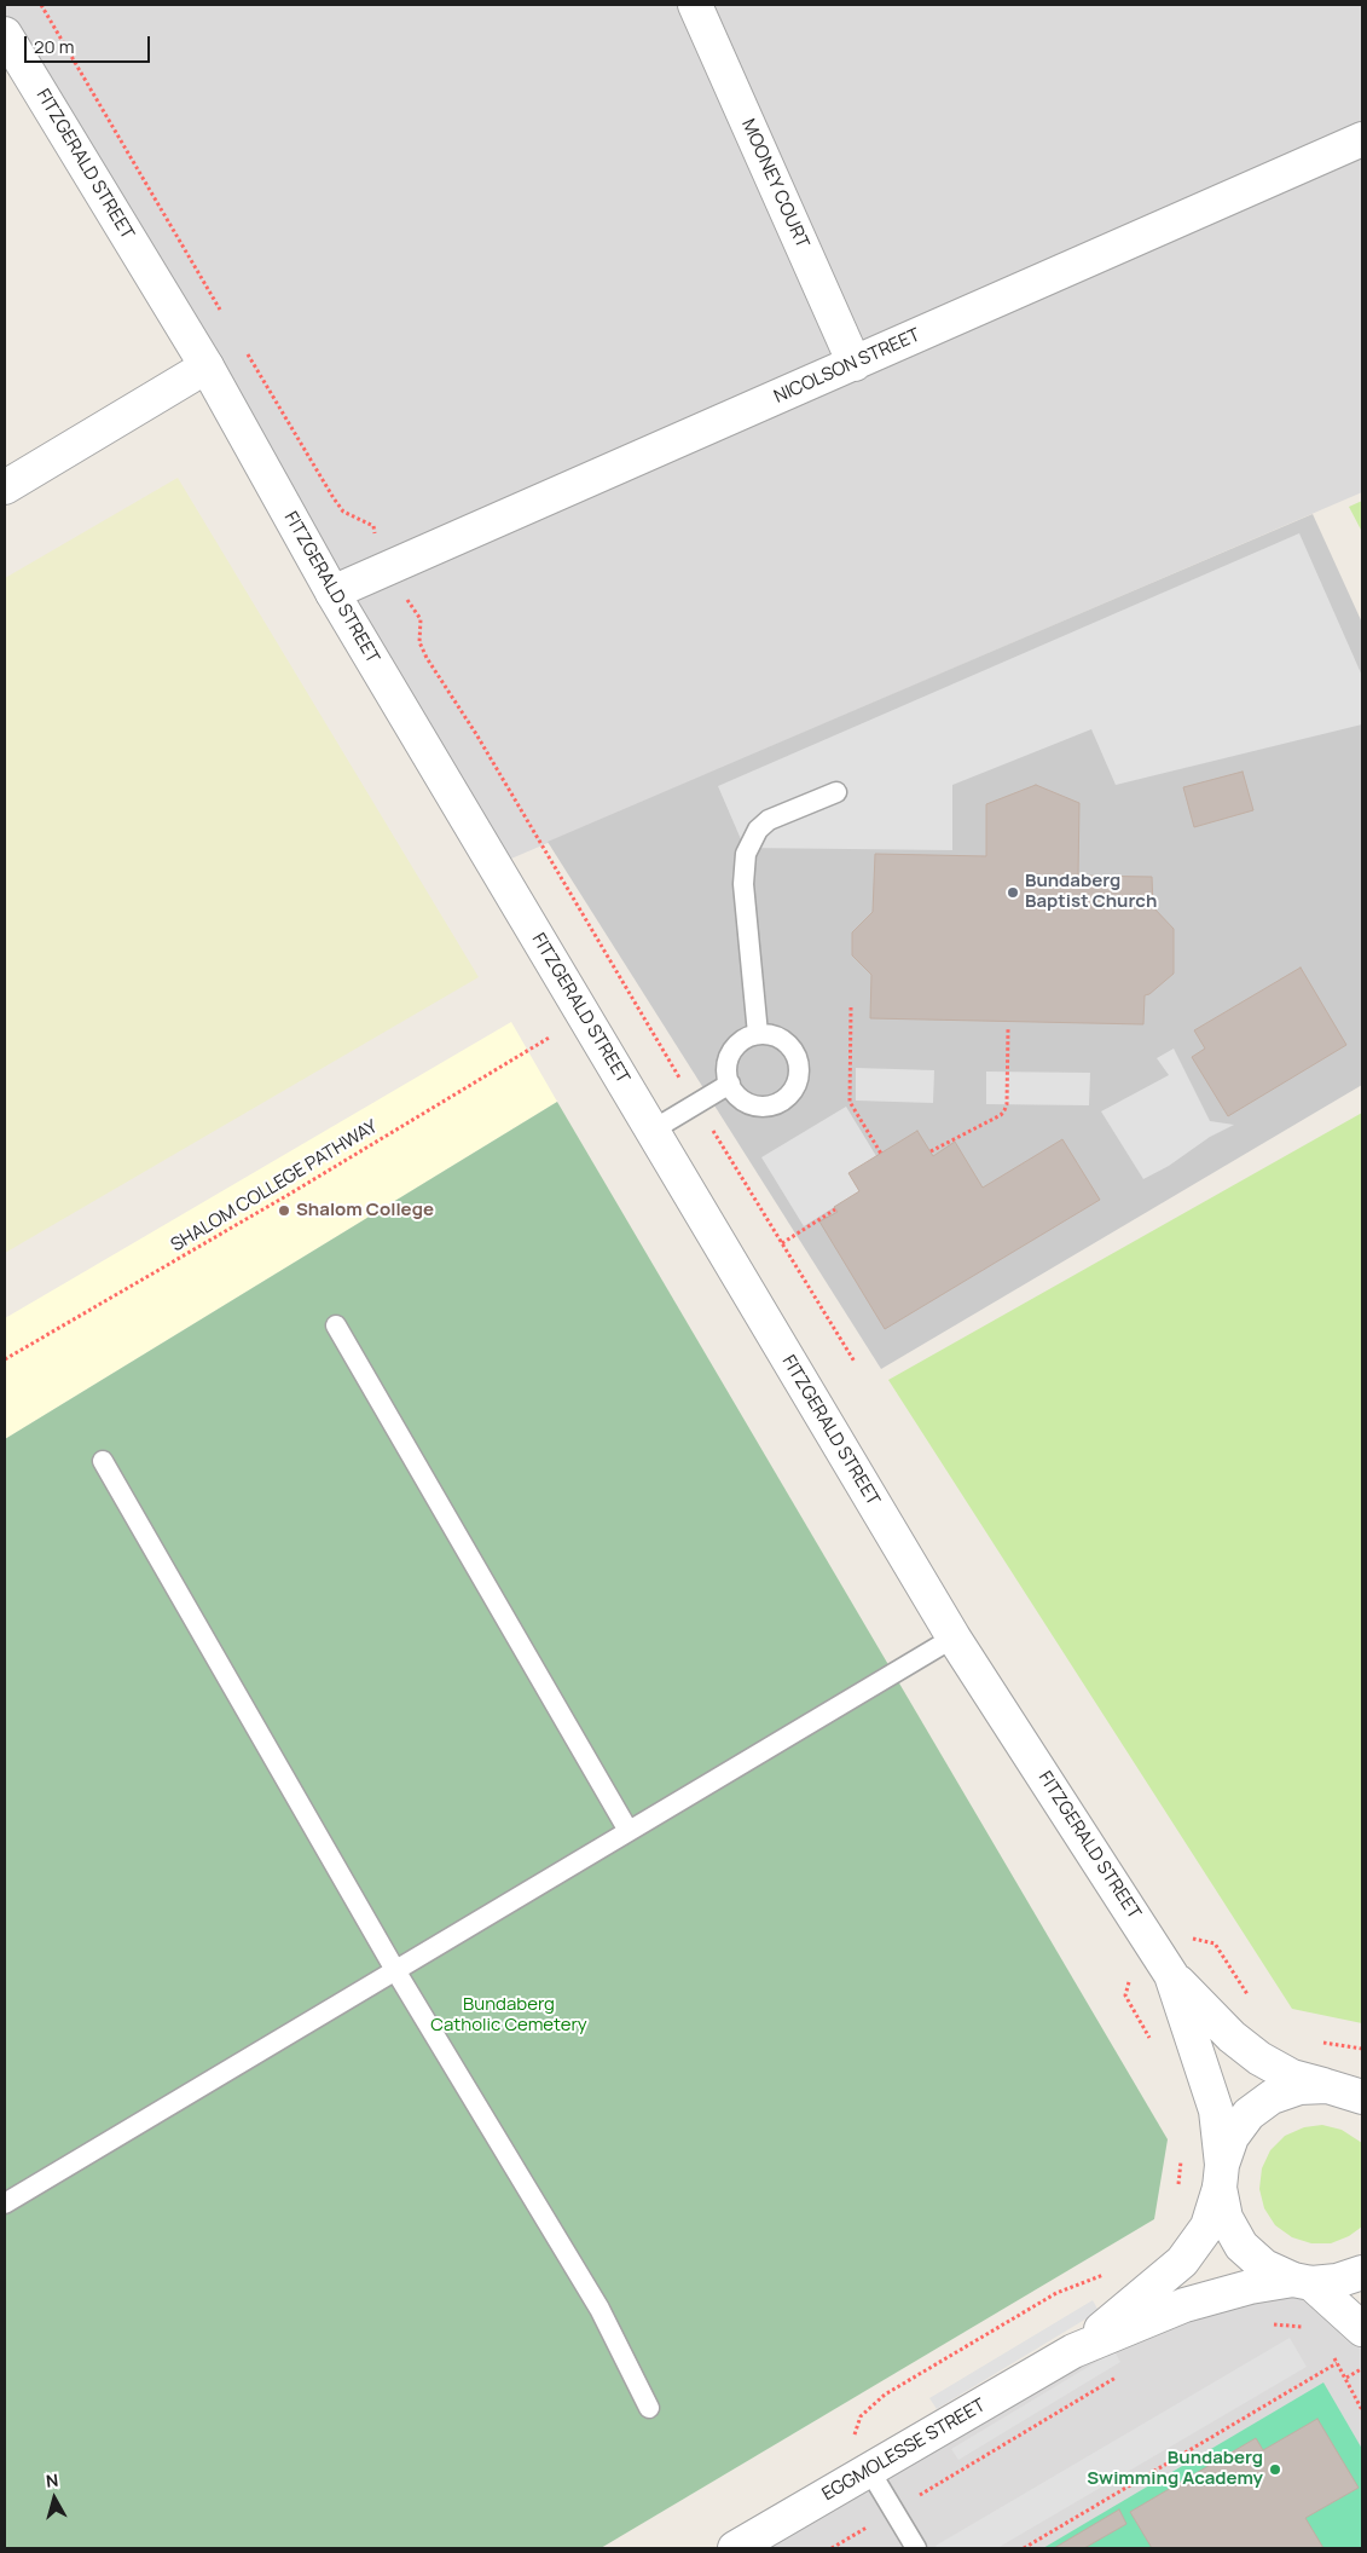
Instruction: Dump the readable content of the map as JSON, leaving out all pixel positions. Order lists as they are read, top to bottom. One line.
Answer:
{"streets":{"street":["FITZGERALD STREET","MOONEY COURT","NICOLSON STREET","EGGMOLESSE STREET"],"path":["SHALOM COLLEGE PATHWAY"]},"crossings":[["FITZGERALD STREET","NICOLSON STREET"],["MOONEY COURT","NICOLSON STREET"]],"parks":["Bundaberg Catholic Cemetery"],"places":["Bundaberg Baptist Church","Shalom College","Bundaberg Swimming Academy"],"scale_bar":"20 m","north":"top"}
